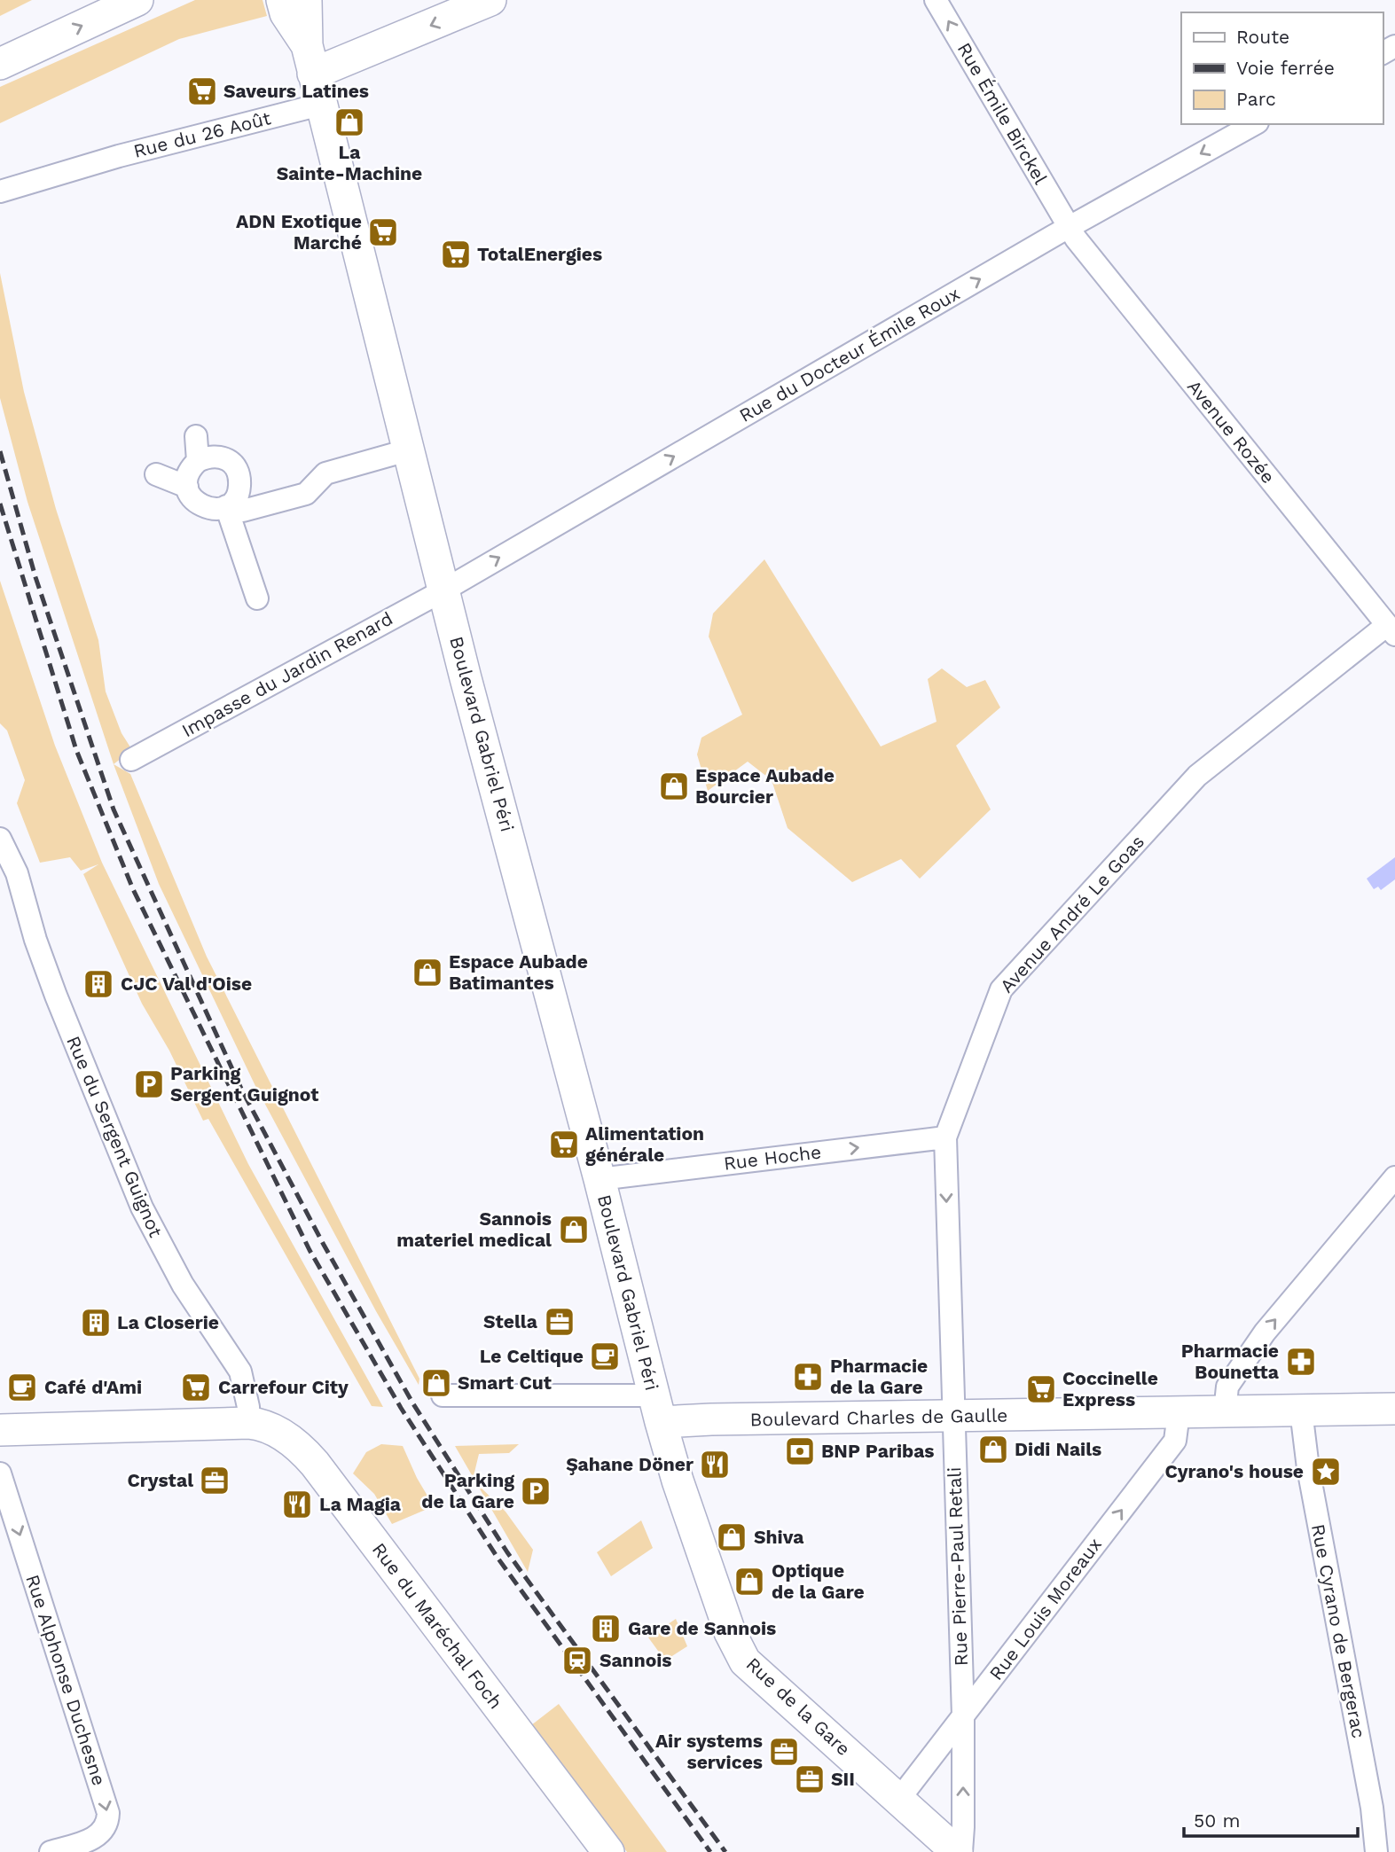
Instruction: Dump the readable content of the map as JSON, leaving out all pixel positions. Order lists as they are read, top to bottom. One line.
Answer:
{"streets":{"main road":["Boulevard Gabriel Péri","Boulevard Charles de Gaulle","Rue du Maréchal Foch","Rue de la Gare"],"street":["Rue Émile Birckel","Rue du 26 Août","Rue du Docteur Émile Roux","Avenue Rozée","Impasse du Jardin Renard","Avenue André Le Goas","Rue du Sergent Guignot","Rue Hoche","Rue Pierre-Paul Retali","Rue Louis Moreaux","Rue Cyrano de Bergerac","Rue Alphonse Duchesne"]},"crossings":[["Rue Émile Birckel","Rue du Docteur Émile Roux"],["Rue Émile Birckel","Avenue Rozée"],["Rue du 26 Août","Boulevard Gabriel Péri"],["Rue du Docteur Émile Roux","Avenue Rozée"],["Rue du Docteur Émile Roux","Impasse du Jardin Renard"],["Rue du Docteur Émile Roux","Boulevard Gabriel Péri"],["Avenue Rozée","Avenue André Le Goas"],["Impasse du Jardin Renard","Boulevard Gabriel Péri"],["Boulevard Gabriel Péri","Rue Hoche"],["Boulevard Gabriel Péri","Boulevard Charles de Gaulle"],["Boulevard Gabriel Péri","Rue de la Gare"],["Avenue André Le Goas","Rue Hoche"],["Avenue André Le Goas","Boulevard Charles de Gaulle"],["Avenue André Le Goas","Rue Pierre-Paul Retali"],["Rue du Sergent Guignot","Rue du Maréchal Foch"],["Boulevard Charles de Gaulle","Rue Pierre-Paul Retali"],["Boulevard Charles de Gaulle","Rue Louis Moreaux"],["Boulevard Charles de Gaulle","Rue Cyrano de Bergerac"],["Boulevard Charles de Gaulle","Rue de la Gare"],["Rue Pierre-Paul Retali","Rue Louis Moreaux"],["Rue Pierre-Paul Retali","Rue de la Gare"],["Rue Louis Moreaux","Rue de la Gare"]],"one_way":["Rue Émile Birckel","Rue Hoche","Rue Louis Moreaux","Rue Alphonse Duchesne"],"places":{"supermarket":["Saveurs Latines","ADN Exotique Marché","TotalEnergies","Alimentation générale","Carrefour City","Coccinelle Express"],"shop":["La Sainte-Machine","Espace Aubade Bourcier","Espace Aubade Batimantes","Sannois materiel medical","Smart Cut","Didi Nails","Shiva","Optique de la Gare"],"building":["CJC Val d'Oise","La Closerie","Gare de Sannois"],"parking":["Parking Sergent Guignot","Parking de la Gare"],"office":["Stella","Crystal","Air systems services","SII"],"cafe":["Le Celtique","Café d'Ami"],"pharmacy":["Pharmacie Bounetta","Pharmacie de la Gare"],"bank":["BNP Paribas"],"restaurant":["Şahane Döner","La Magia"],"place":["Cyrano's house"],"station":["Sannois"]},"legend":["Route","Voie ferrée","Parc"],"scale_bar":"50 m"}
